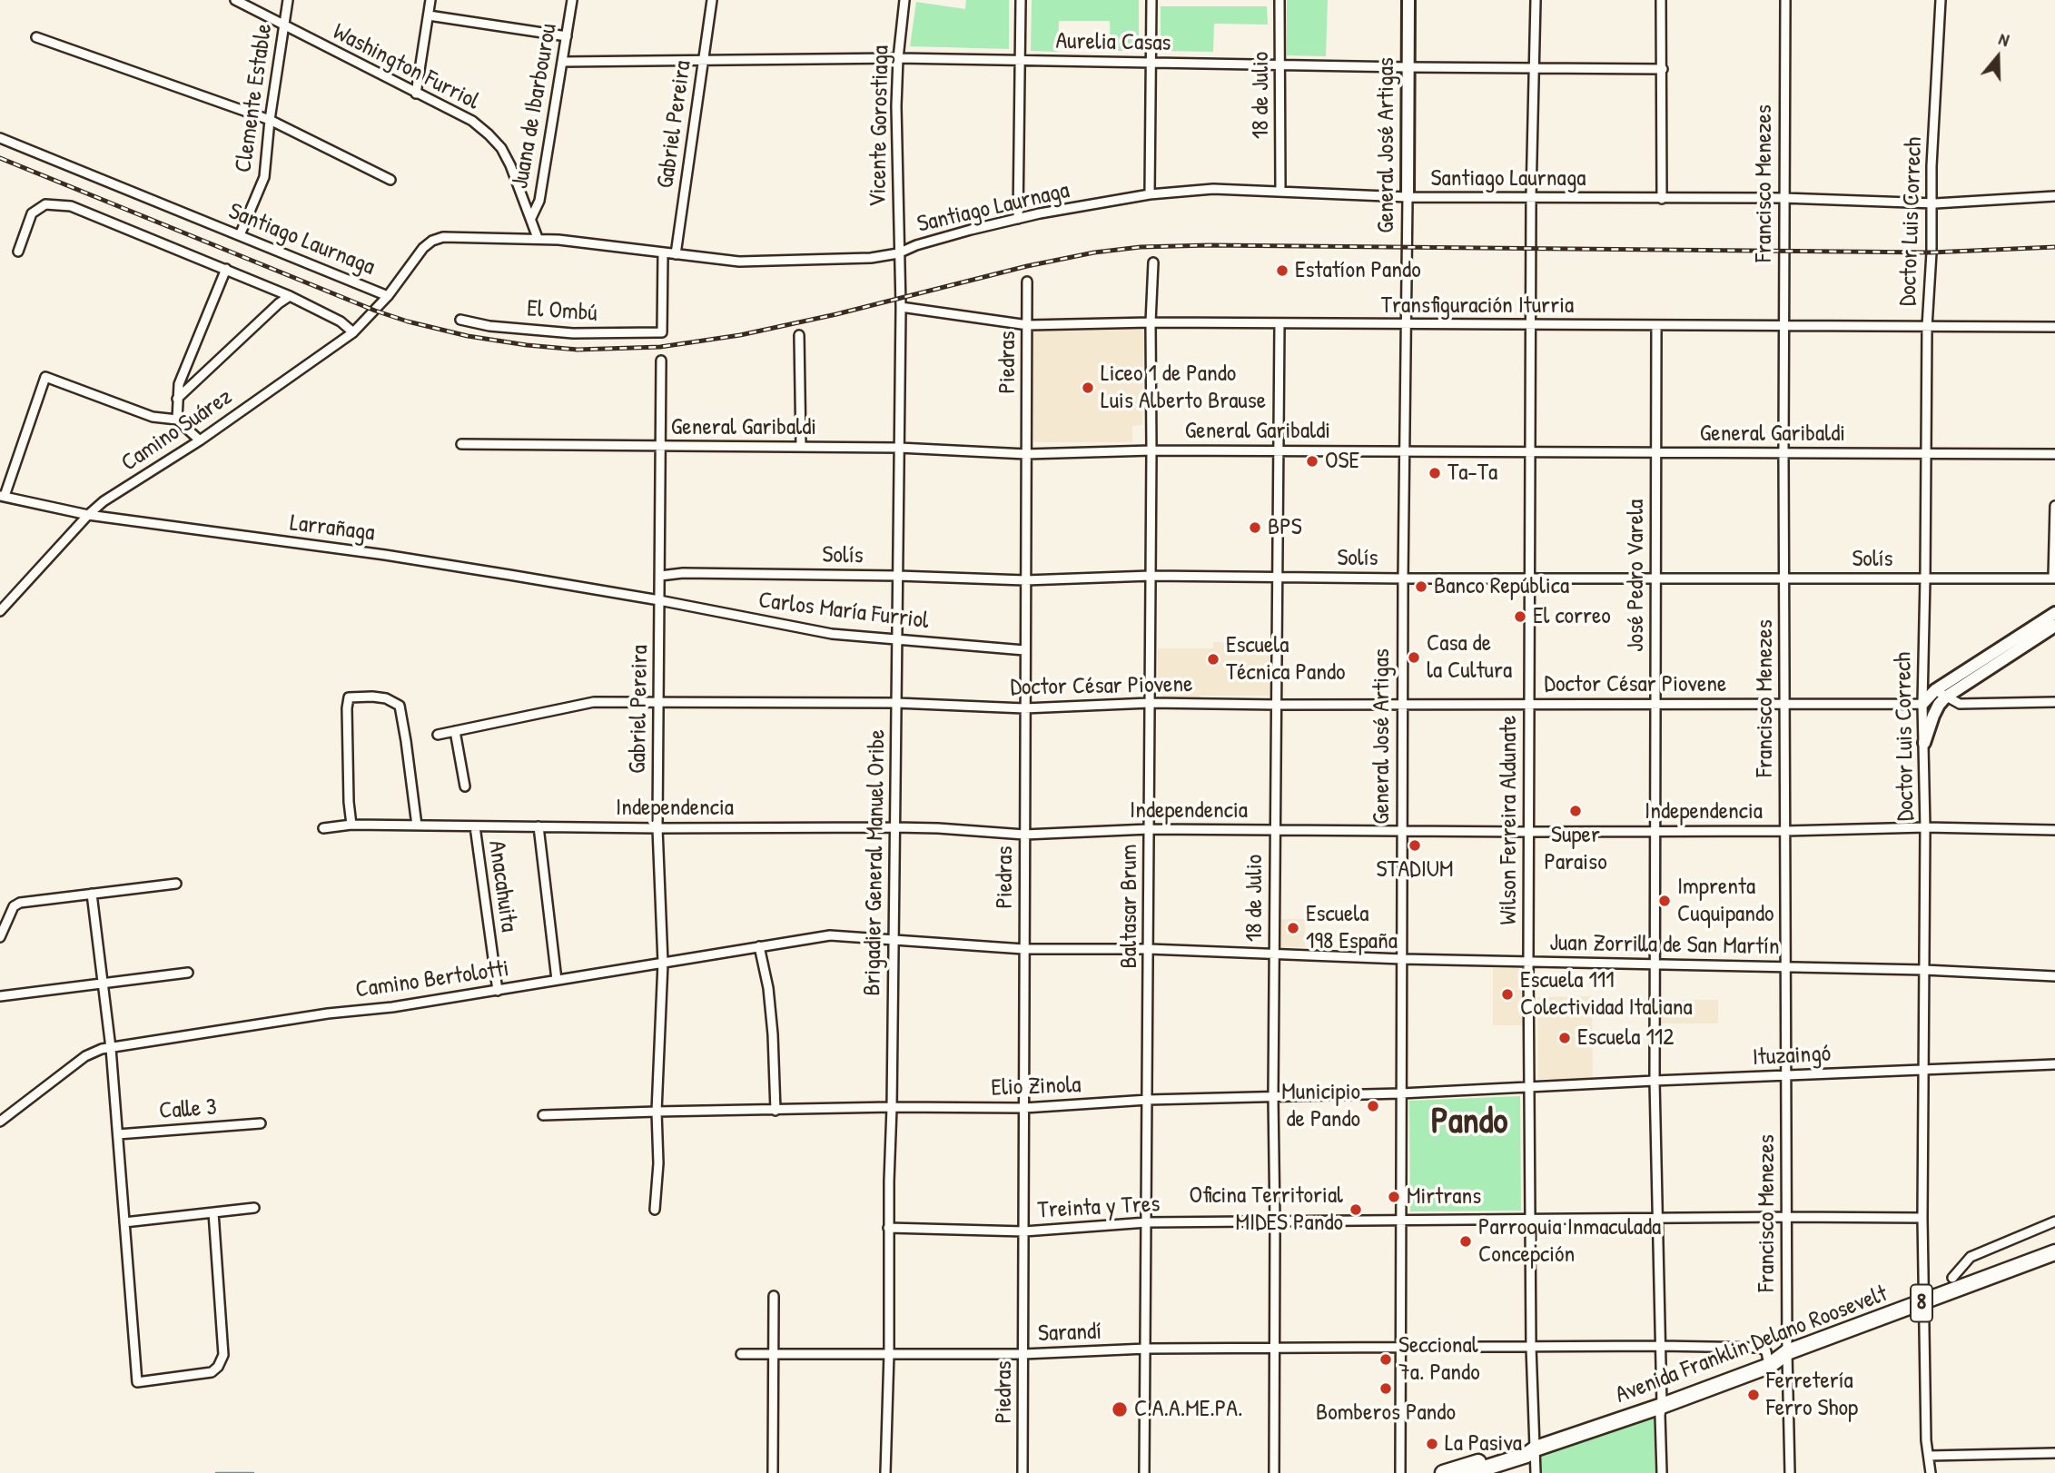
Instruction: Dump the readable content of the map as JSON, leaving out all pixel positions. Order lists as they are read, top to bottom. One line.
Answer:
{"streets":{"highway":["8","Avenida Franklin Delano Roosevelt"],"street":["Aurelia Casas","Washington Furriol","18 de Julio","Clemente Estable","Juana de Ibarbourou","Gabriel Pereira","Vicente Gorostiaga","General José Artigas","Santiago Laurnaga","Francisco Menezes","Doctor Luis Correch","Transfiguración Iturria","El Ombú","Piedras","General Garibaldi","Camino Suárez","Larrañaga","Solís","José Pedro Varela","Carlos María Furriol","Doctor César Piovene","Independencia","Wilson Ferreira Aldunate","Brigadier General Manuel Oribe","Anacahuita","Baltasar Brum","Juan Zorrilla de San Martín","Camino Bertolotti","Ituzaingó","Elio Zinola","Calle 3","Treinta y Tres","Sarandí"]},"crossings":[["Aurelia Casas","18 de Julio"],["Aurelia Casas","Juana de Ibarbourou"],["Aurelia Casas","Gabriel Pereira"],["Aurelia Casas","Vicente Gorostiaga"],["Aurelia Casas","General José Artigas"],["Aurelia Casas","Wilson Ferreira Aldunate"],["Washington Furriol","Clemente Estable"],["Washington Furriol","Juana de Ibarbourou"],["Washington Furriol","Santiago Laurnaga"],["18 de Julio","Santiago Laurnaga"],["18 de Julio","Transfiguración Iturria"],["18 de Julio","General Garibaldi"],["18 de Julio","Solís"],["18 de Julio","Doctor César Piovene"],["18 de Julio","Independencia"],["18 de Julio","Juan Zorrilla de San Martín"],["18 de Julio","Elio Zinola"],["18 de Julio","Treinta y Tres"],["18 de Julio","Sarandí"],["Clemente Estable","Santiago Laurnaga"],["Gabriel Pereira","Santiago Laurnaga"],["Gabriel Pereira","General Garibaldi"],["Gabriel Pereira","Larrañaga"],["Gabriel Pereira","Solís"],["Gabriel Pereira","Carlos María Furriol"],["Gabriel Pereira","Doctor César Piovene"],["Gabriel Pereira","Independencia"],["Gabriel Pereira","Camino Bertolotti"],["Gabriel Pereira","Elio Zinola"],["Vicente Gorostiaga","Santiago Laurnaga"],["Vicente Gorostiaga","Brigadier General Manuel Oribe"],["General José Artigas","Santiago Laurnaga"],["General José Artigas","Transfiguración Iturria"],["General José Artigas","General Garibaldi"],["General José Artigas","Solís"],["General José Artigas","Doctor César Piovene"],["General José Artigas","Independencia"],["General José Artigas","Juan Zorrilla de San Martín"],["General José Artigas","Elio Zinola"],["General José Artigas","Treinta y Tres"],["General José Artigas","Sarandí"],["Santiago Laurnaga","Francisco Menezes"],["Santiago Laurnaga","Doctor Luis Correch"],["Santiago Laurnaga","El Ombú"],["Santiago Laurnaga","Camino Suárez"],["Santiago Laurnaga","Wilson Ferreira Aldunate"],["Santiago Laurnaga","Brigadier General Manuel Oribe"],["Francisco Menezes","Transfiguración Iturria"],["Francisco Menezes","General Garibaldi"],["Francisco Menezes","Solís"],["Francisco Menezes","Doctor César Piovene"],["Francisco Menezes","Independencia"],["Francisco Menezes","Juan Zorrilla de San Martín"],["Francisco Menezes","Ituzaingó"],["Francisco Menezes","Treinta y Tres"],["Francisco Menezes","Avenida Franklin Delano Roosevelt"],["Doctor Luis Correch","Transfiguración Iturria"],["Doctor Luis Correch","General Garibaldi"],["Doctor Luis Correch","Solís"],["Doctor Luis Correch","Doctor César Piovene"],["Doctor Luis Correch","Independencia"],["Doctor Luis Correch","Juan Zorrilla de San Martín"],["Doctor Luis Correch","Ituzaingó"],["Doctor Luis Correch","Treinta y Tres"],["Doctor Luis Correch","Avenida Franklin Delano Roosevelt"],["Transfiguración Iturria","Piedras"],["Transfiguración Iturria","José Pedro Varela"],["Transfiguración Iturria","Wilson Ferreira Aldunate"],["Transfiguración Iturria","Brigadier General Manuel Oribe"],["Transfiguración Iturria","Baltasar Brum"],["Piedras","General Garibaldi"],["Piedras","Solís"],["Piedras","Carlos María Furriol"],["Piedras","Doctor César Piovene"],["Piedras","Independencia"],["Piedras","Juan Zorrilla de San Martín"],["Piedras","Elio Zinola"],["Piedras","Treinta y Tres"],["Piedras","Sarandí"],["General Garibaldi","José Pedro Varela"],["General Garibaldi","Wilson Ferreira Aldunate"],["General Garibaldi","Brigadier General Manuel Oribe"],["General Garibaldi","Baltasar Brum"],["Camino Suárez","Larrañaga"],["Larrañaga","Carlos María Furriol"],["Solís","José Pedro Varela"],["Solís","Wilson Ferreira Aldunate"],["Solís","Brigadier General Manuel Oribe"],["Solís","Baltasar Brum"],["José Pedro Varela","Doctor César Piovene"],["José Pedro Varela","Independencia"],["José Pedro Varela","Juan Zorrilla de San Martín"],["José Pedro Varela","Ituzaingó"],["José Pedro Varela","Treinta y Tres"],["José Pedro Varela","Sarandí"],["José Pedro Varela","Avenida Franklin Delano Roosevelt"],["Carlos María Furriol","Brigadier General Manuel Oribe"],["Doctor César Piovene","Wilson Ferreira Aldunate"],["Doctor César Piovene","Brigadier General Manuel Oribe"],["Doctor César Piovene","Baltasar Brum"],["Independencia","Wilson Ferreira Aldunate"],["Independencia","Brigadier General Manuel Oribe"],["Independencia","Anacahuita"],["Independencia","Baltasar Brum"],["Wilson Ferreira Aldunate","Juan Zorrilla de San Martín"],["Wilson Ferreira Aldunate","Ituzaingó"],["Wilson Ferreira Aldunate","Elio Zinola"],["Wilson Ferreira Aldunate","Treinta y Tres"],["Wilson Ferreira Aldunate","Sarandí"],["Wilson Ferreira Aldunate","Avenida Franklin Delano Roosevelt"],["Brigadier General Manuel Oribe","Juan Zorrilla de San Martín"],["Brigadier General Manuel Oribe","Camino Bertolotti"],["Brigadier General Manuel Oribe","Elio Zinola"],["Brigadier General Manuel Oribe","Treinta y Tres"],["Brigadier General Manuel Oribe","Sarandí"],["Anacahuita","Camino Bertolotti"],["Baltasar Brum","Juan Zorrilla de San Martín"],["Baltasar Brum","Elio Zinola"],["Baltasar Brum","Treinta y Tres"],["Baltasar Brum","Sarandí"],["Juan Zorrilla de San Martín","Camino Bertolotti"],["Ituzaingó","Elio Zinola"],["Sarandí","Avenida Franklin Delano Roosevelt"]],"districts":["Pando"],"places":["Estatíon Pando","Liceo 1 de Pando Luis Alberto Brause","OSE","Ta-Ta","BPS","Banco República","El correo","Casa de la Cultura","Escuela Técnica Pando","Super Paraiso","STADIUM","Imprenta Cuquipando","Escuela 198 España","Escuela 111 Colectividad Italiana","Escuela 112","Municipio de Pando","Mirtrans","Oficina Territorial MIDES Pando","Parroquia Inmaculada Concepción","Seccional 7a. Pando","Bomberos Pando","Ferretería Ferro Shop","C.A.A.ME.PA.","La Pasiva"],"north":"top"}
